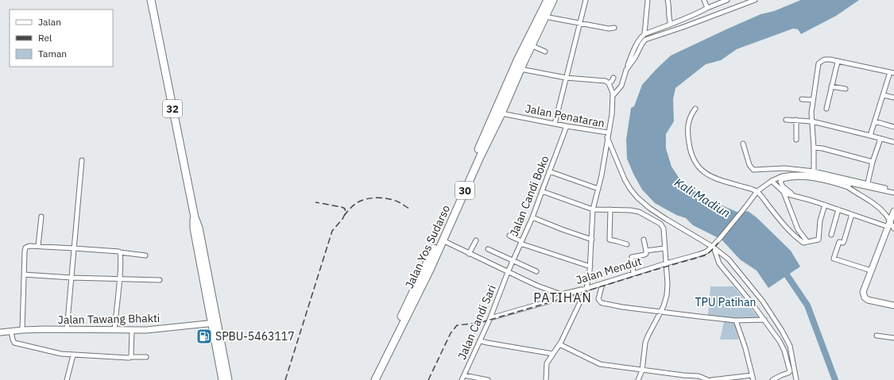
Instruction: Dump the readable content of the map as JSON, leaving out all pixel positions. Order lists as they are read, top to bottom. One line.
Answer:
{"streets":{"highway":["32","30","Jalan Yos Sudarso"],"street":["Jalan Penataran","Jalan Candi Boko","Jalan Mendut","Jalan Tawang Bhakti","Jalan Candi Sari"]},"crossings":[["32","Jalan Tawang Bhakti"],["Jalan Penataran","Jalan Candi Boko"],["Jalan Penataran","Jalan Yos Sudarso"],["Jalan Penataran","Jalan Mendut"],["Jalan Candi Boko","Jalan Candi Sari"],["Jalan Mendut","Jalan Candi Sari"]],"districts":["PATIHAN"],"water":["Kali Madiun"],"parks":["TPU Patihan"],"places":{"fuel station":["SPBU-5463117"]},"legend":["Jalan","Rel","Taman"]}
